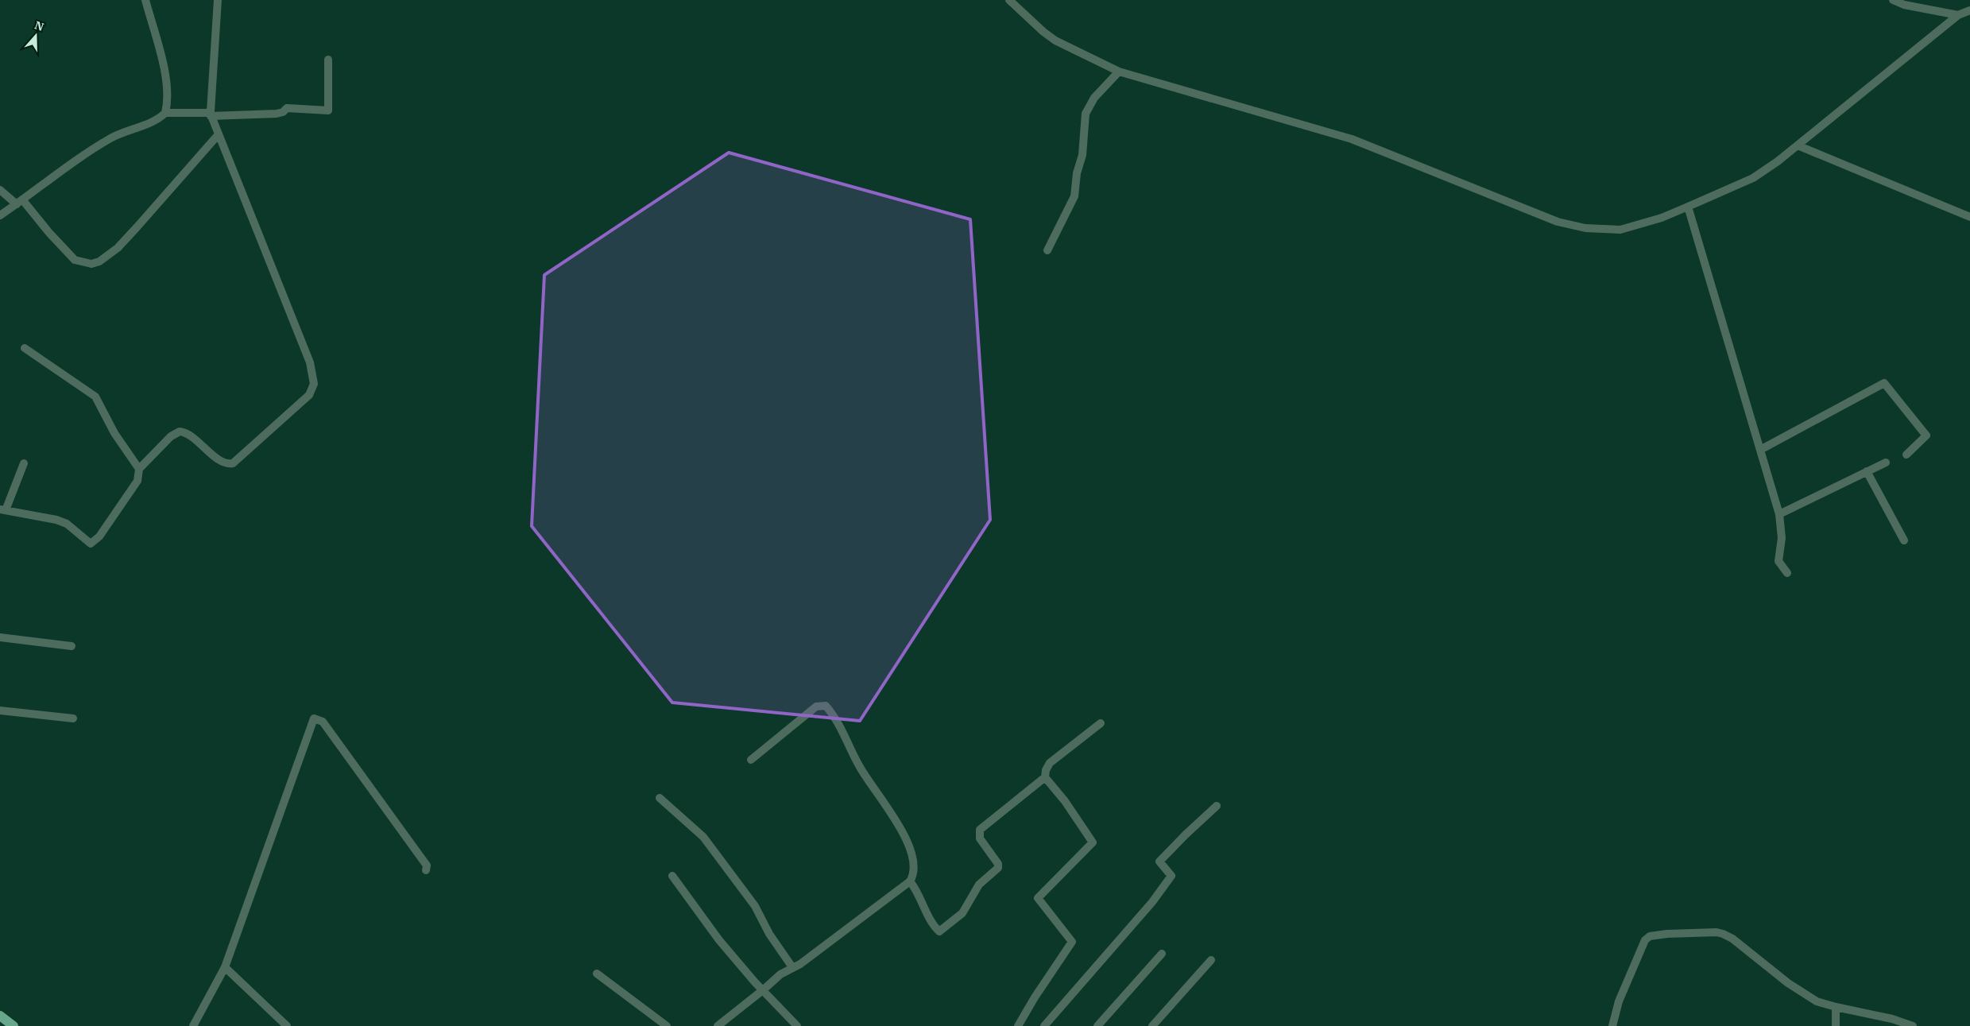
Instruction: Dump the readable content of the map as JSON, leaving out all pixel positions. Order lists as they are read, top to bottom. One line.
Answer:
{"north":"top"}
